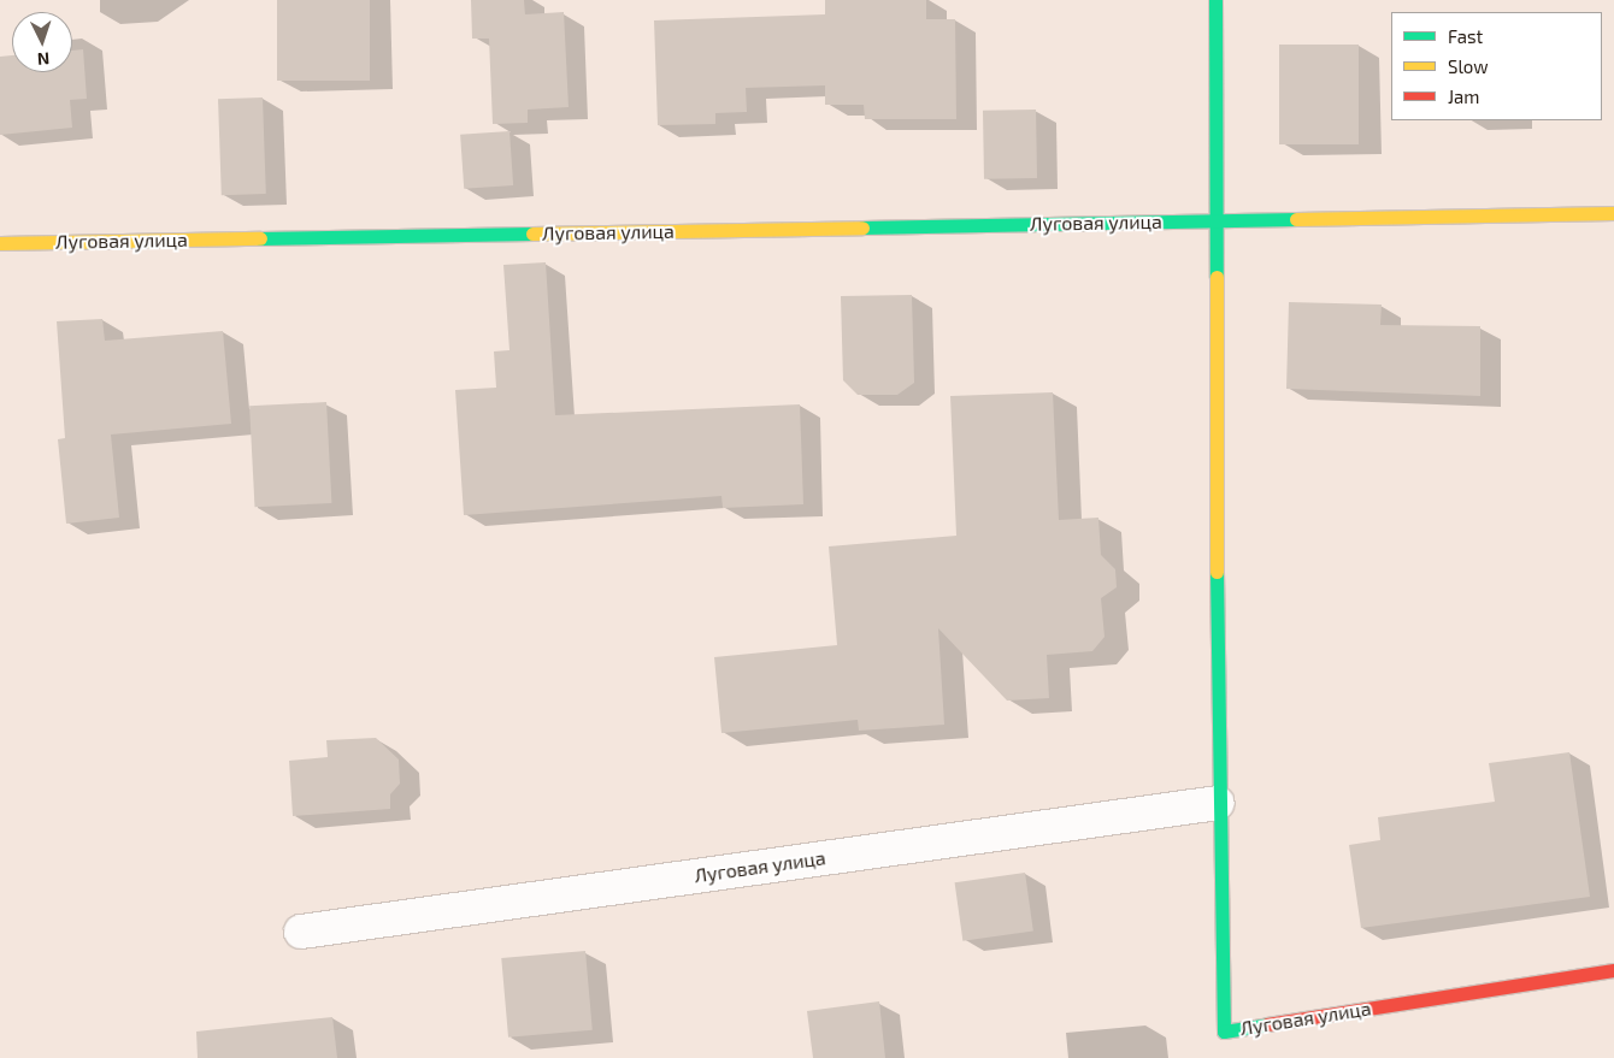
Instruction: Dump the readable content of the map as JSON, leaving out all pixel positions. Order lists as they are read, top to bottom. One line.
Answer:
{"streets":{"street":["Луговая улица"]},"legend":["Fast","Slow","Jam"],"north":"bottom"}
